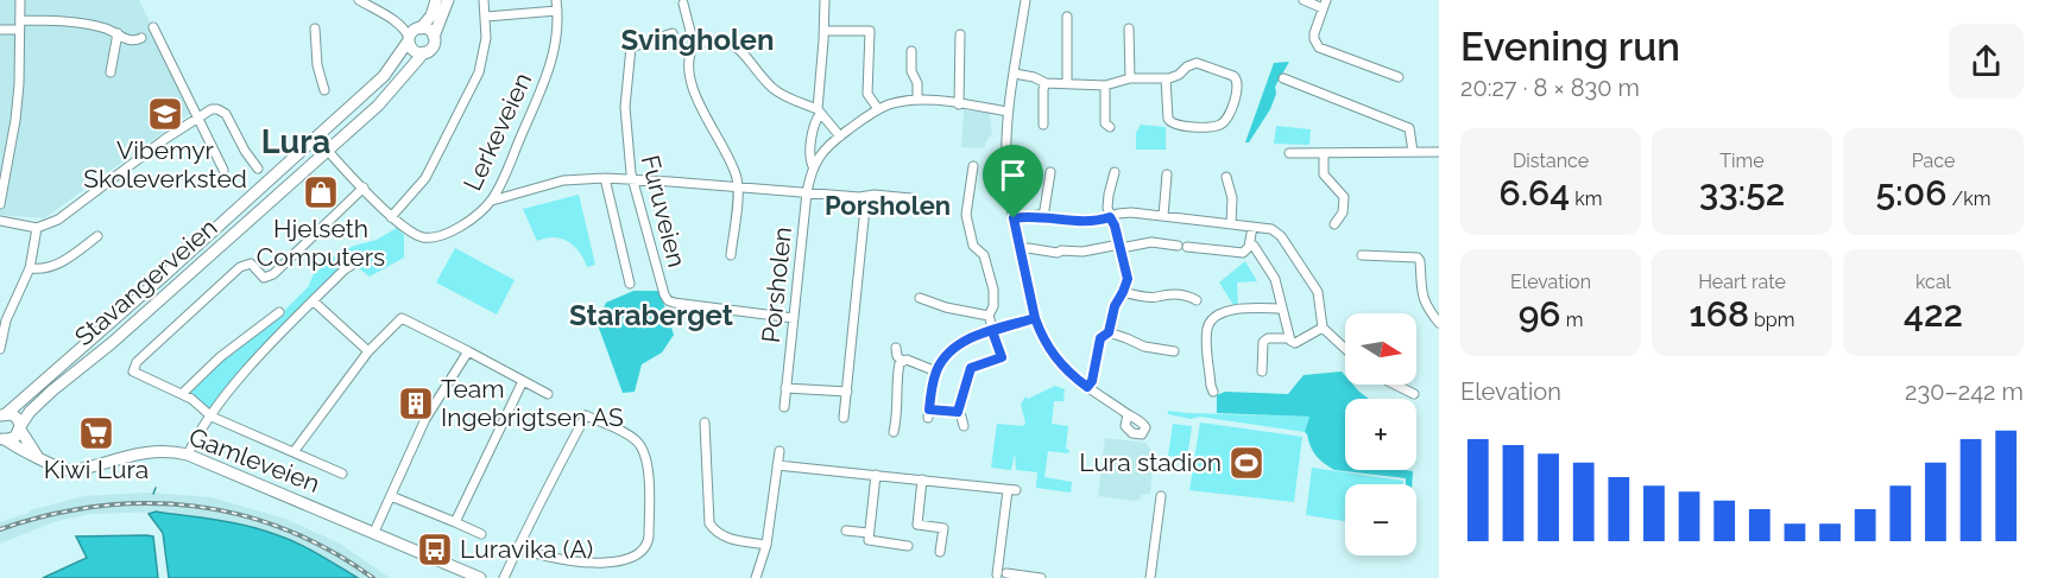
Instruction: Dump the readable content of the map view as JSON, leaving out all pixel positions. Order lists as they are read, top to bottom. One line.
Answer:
{"streets":{"main road":["Stavangerveien","Gamleveien"],"street":["Lerkeveien","Furuveien","Porsholen"]},"crossings":[["Lerkeveien","Stavangerveien"],["Furuveien","Porsholen"],["Stavangerveien","Gamleveien"]],"districts":["Svingholen","Lura","Porsholen","Staraberget"],"places":{"school or university":["Vibemyr Skoleverksted"],"shop":["Hjelseth Computers"],"building":["Team Ingebrigtsen AS"],"supermarket":["Kiwi Lura"],"sports":["Lura stadion"],"bus stop":["Luravika (A)"]},"north":"right","page":{"heading":["Evening run","20:27 · 8 × 830 m"],"stats":[["Distance","6.64 km"],["Time","33:52"],["Pace","5:06 /km"],["Elevation","96 m"],["Heart rate","168 bpm"],["kcal","422"]],"map_buttons":["+","−"],"chart":["Elevation","230–242 m"]}}
